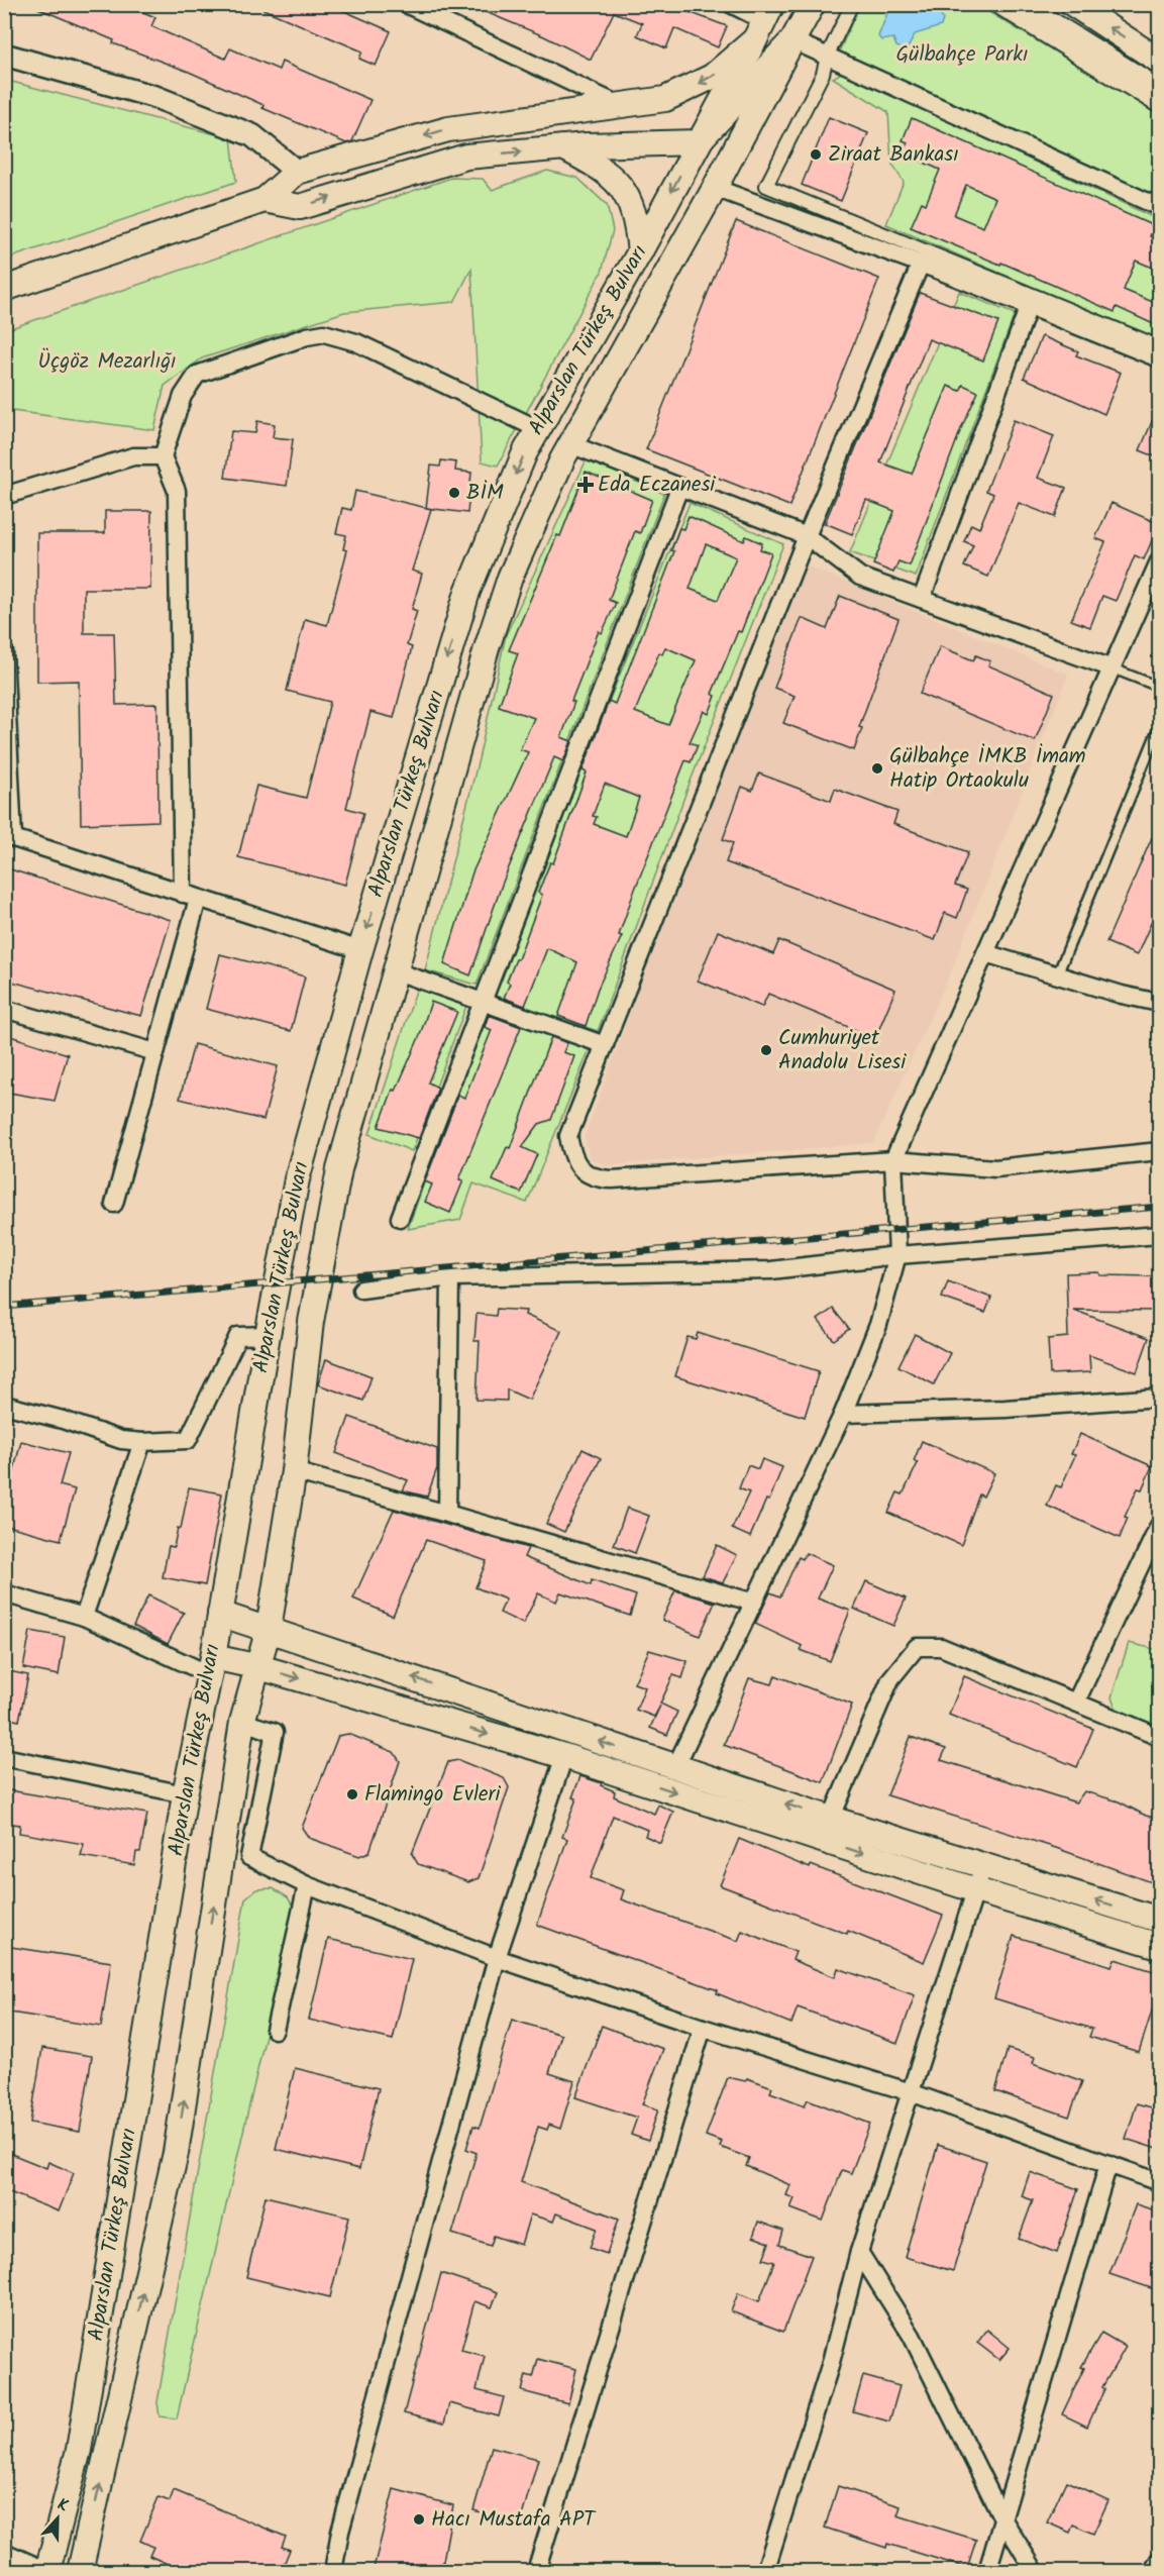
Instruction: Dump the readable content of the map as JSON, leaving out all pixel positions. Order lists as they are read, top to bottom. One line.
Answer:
{"streets":{"main road":["Alparslan Türkeş Bulvarı"]},"parks":["Gülbahçe Parkı","Üçgöz Mezarlığı"],"places":{"other":["Ziraat Bankası","BİM","Gülbahçe İMKB İmam Hatip Ortaokulu","Cumhuriyet Anadolu Lisesi","Flamingo Evleri","Hacı Mustafa APT"],"health":["Eda Eczanesi"]},"north":"top"}
